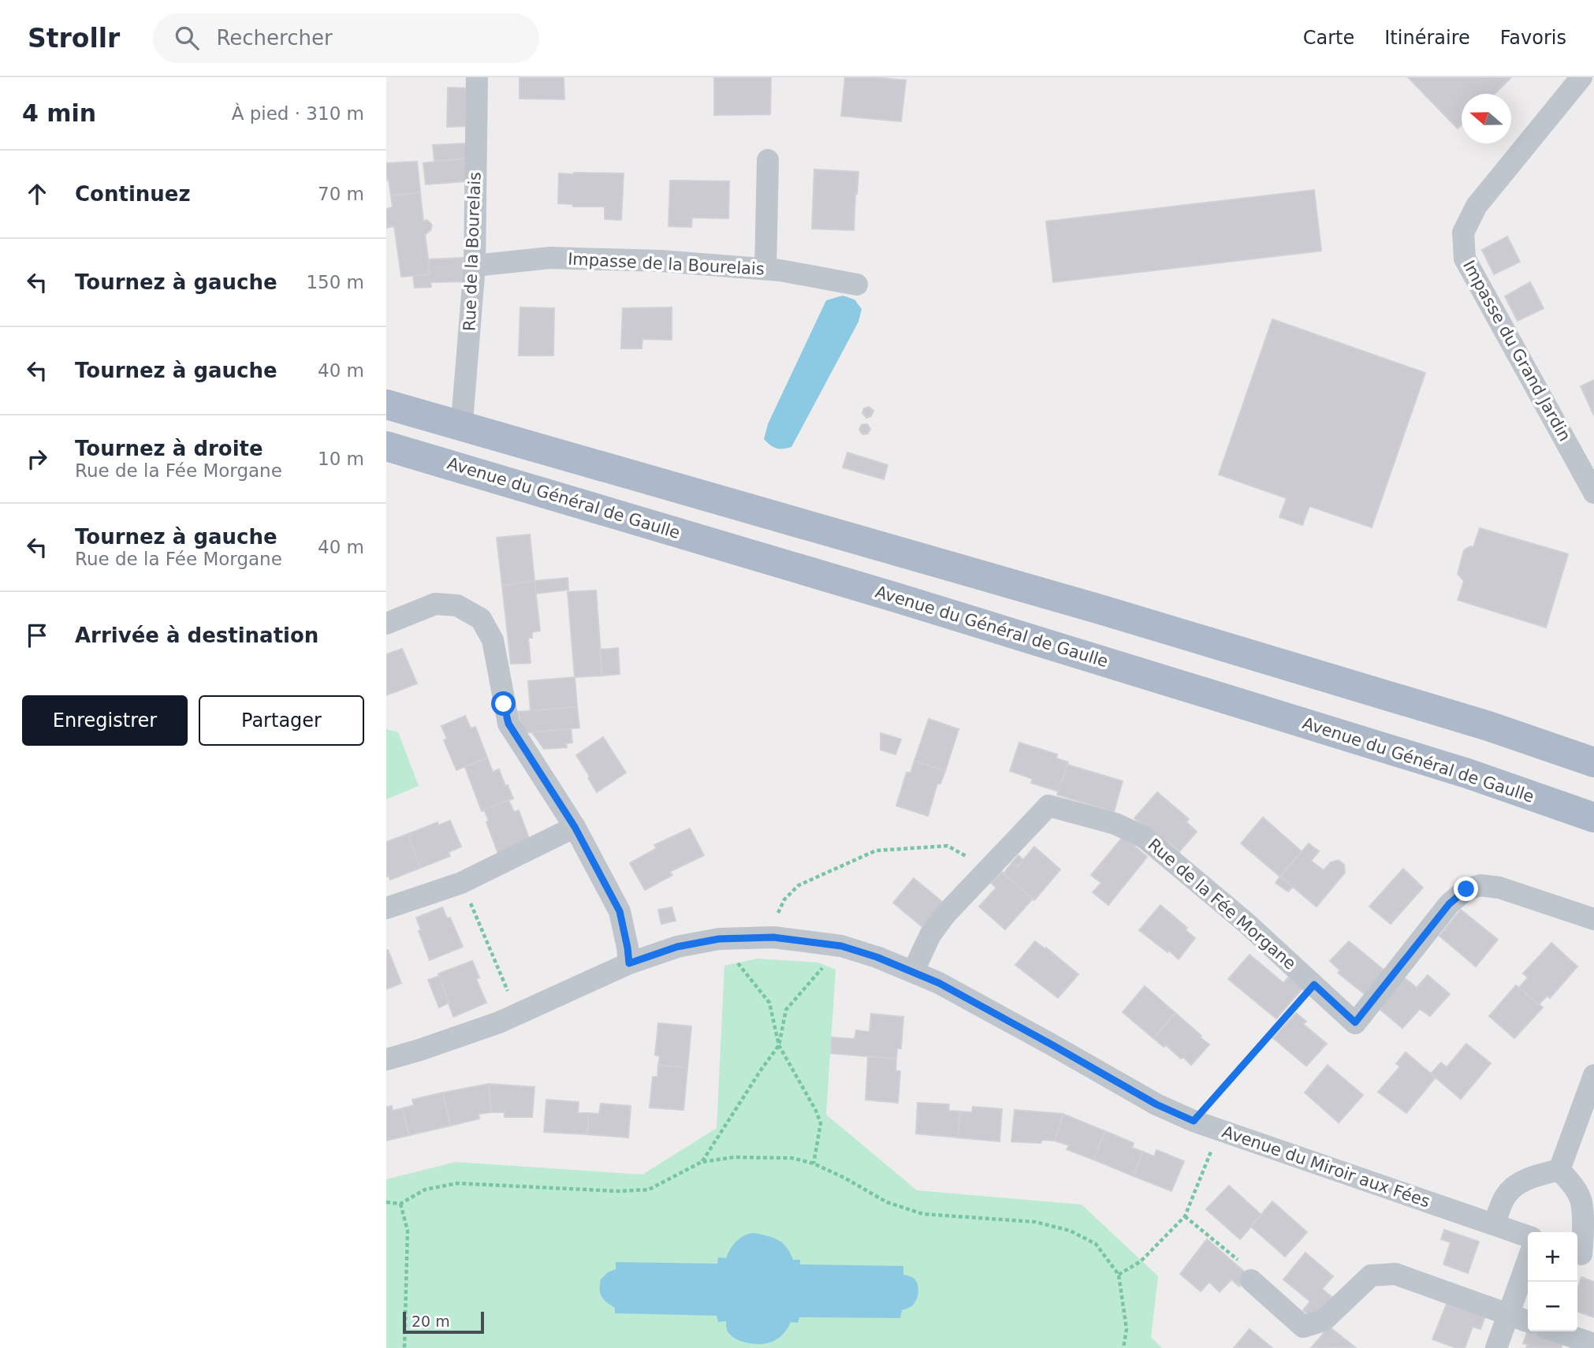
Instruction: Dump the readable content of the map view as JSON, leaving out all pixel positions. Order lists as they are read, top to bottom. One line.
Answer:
{"streets":{"main road":["Avenue du Général de Gaulle"],"street":["Rue de la Bourelais","Impasse de la Bourelais","Impasse du Grand Jardin","Rue de la Fée Morgane","Avenue du Miroir aux Fées"]},"crossings":[["Rue de la Bourelais","Impasse de la Bourelais"],["Rue de la Fée Morgane","Avenue du Miroir aux Fées"]],"scale_bar":"20 m","north":"left","page":{"header":"Strollr","search":"Rechercher","nav":["Carte","Itinéraire","Favoris"],"heading":["4 min","À pied · 310 m"],"list":[["Continuez","70 m"],["Tournez à gauche","150 m"],["Tournez à gauche","40 m"],["Tournez à droite","Rue de la Fée Morgane","10 m"],["Tournez à gauche","Rue de la Fée Morgane","40 m"],"Arrivée à destination"],"buttons":["Enregistrer","Partager"],"map_buttons":["+","−"],"scale":"20 m"}}
